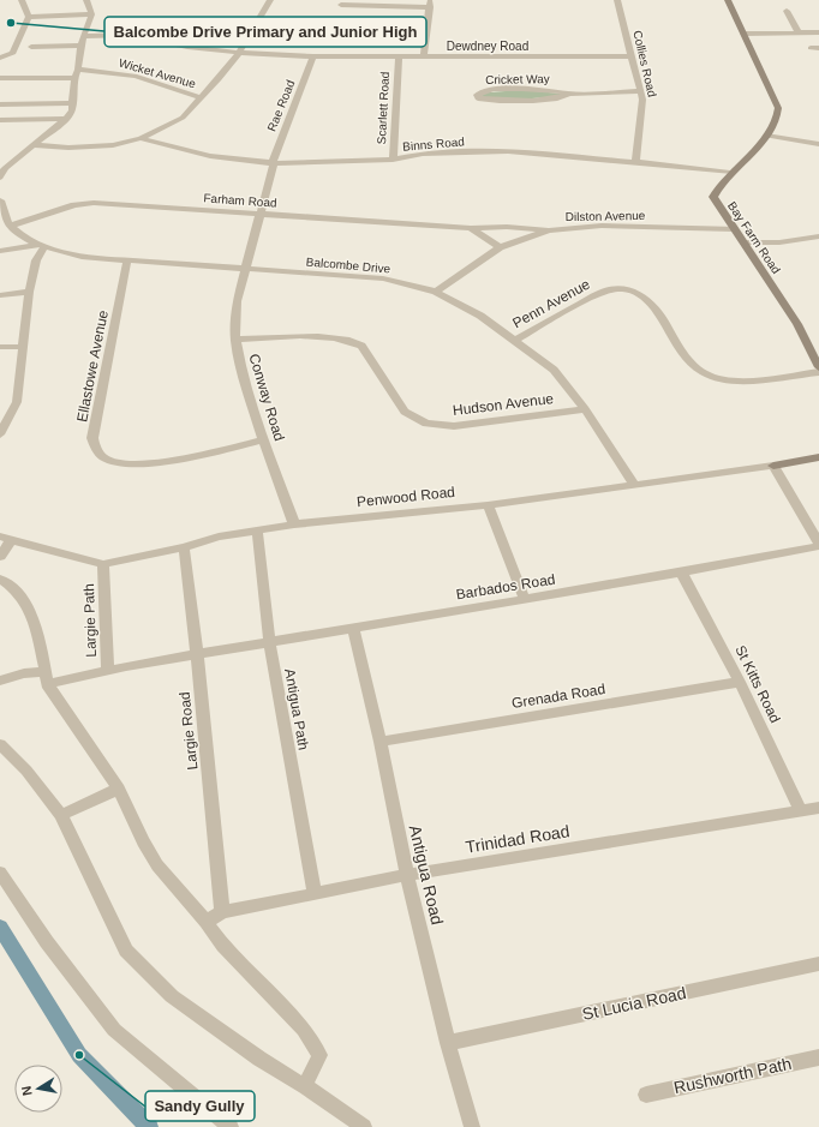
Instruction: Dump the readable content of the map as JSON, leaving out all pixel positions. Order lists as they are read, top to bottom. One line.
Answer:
{"streets":{"street":["Dewdney Road","Collies Road","Wicket Avenue","Cricket Way","Rae Road","Scarlett Road","Binns Road","Farham Road","Dilston Avenue","Bay Farm Road","Balcombe Drive","Penn Avenue","Ellastowe Avenue","Conway Road","Hudson Avenue","Penwood Road","Barbados Road","Largie Path","St Kitts Road","Grenada Road","Antigua Path","Largie Road","Trinidad Road","Antigua Road","St Lucia Road","Rushworth Path"]},"crossings":[["Dewdney Road","Collies Road"],["Dewdney Road","Rae Road"],["Dewdney Road","Scarlett Road"],["Collies Road","Cricket Way"],["Collies Road","Binns Road"],["Rae Road","Binns Road"],["Rae Road","Conway Road"],["Scarlett Road","Binns Road"],["Binns Road","Bay Farm Road"],["Binns Road","Conway Road"],["Farham Road","Dilston Avenue"],["Farham Road","Balcombe Drive"],["Farham Road","Conway Road"],["Dilston Avenue","Bay Farm Road"],["Dilston Avenue","Balcombe Drive"],["Balcombe Drive","Penn Avenue"],["Balcombe Drive","Ellastowe Avenue"],["Balcombe Drive","Conway Road"],["Balcombe Drive","Hudson Avenue"],["Balcombe Drive","Penwood Road"],["Ellastowe Avenue","Conway Road"],["Conway Road","Hudson Avenue"],["Conway Road","Penwood Road"],["Penwood Road","Largie Path"],["Penwood Road","Antigua Path"],["Penwood Road","Largie Road"],["Barbados Road","Largie Path"],["Barbados Road","St Kitts Road"],["Barbados Road","Antigua Path"],["Barbados Road","Largie Road"],["Barbados Road","Antigua Road"],["Largie Path","Largie Road"],["St Kitts Road","Grenada Road"],["St Kitts Road","Trinidad Road"],["Grenada Road","Antigua Road"],["Antigua Path","Trinidad Road"],["Largie Road","Trinidad Road"],["Trinidad Road","Antigua Road"],["Antigua Road","St Lucia Road"]],"places":["Balcombe Drive Primary and Junior High","Sandy Gully"],"north":"left"}
